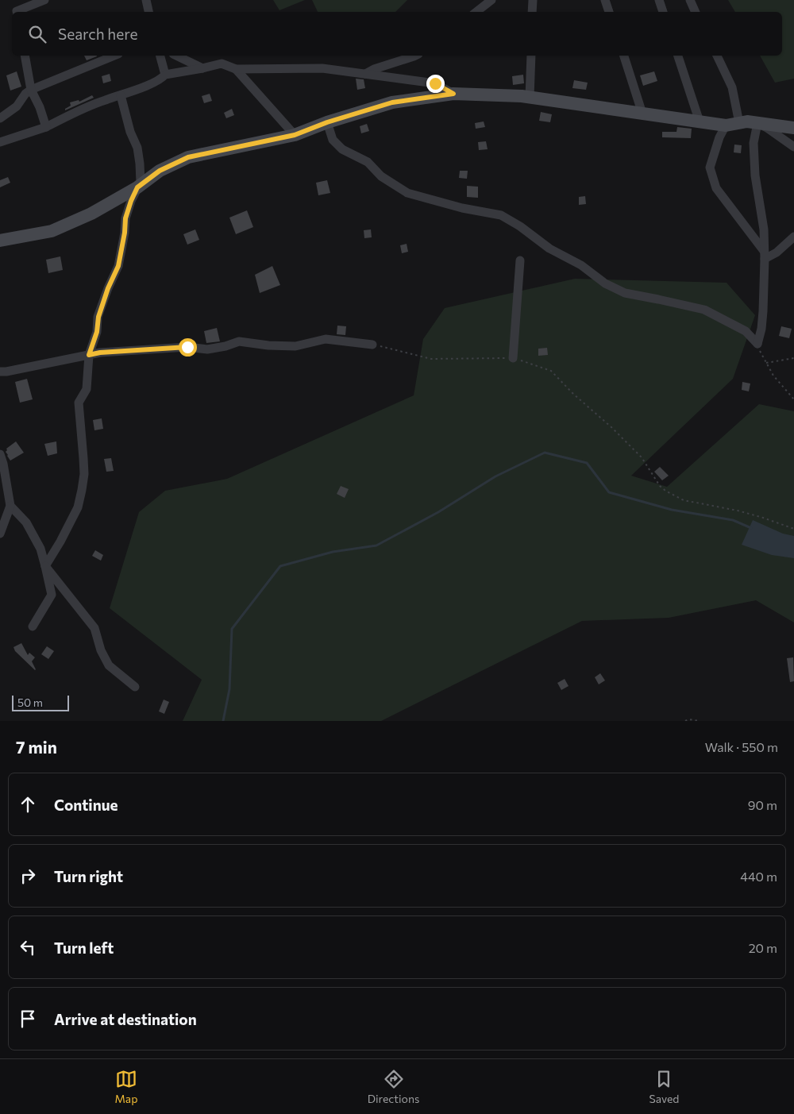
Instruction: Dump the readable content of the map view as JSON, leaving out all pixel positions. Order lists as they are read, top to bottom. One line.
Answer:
{"scale_bar":"50 m","page":{"search":"Search here","scale":"50 m","heading":["7 min","Walk · 550 m"],"list":[["Continue","90 m"],["Turn right","440 m"],["Turn left","20 m"],"Arrive at destination"],"nav":["Map","Directions","Saved"]}}
